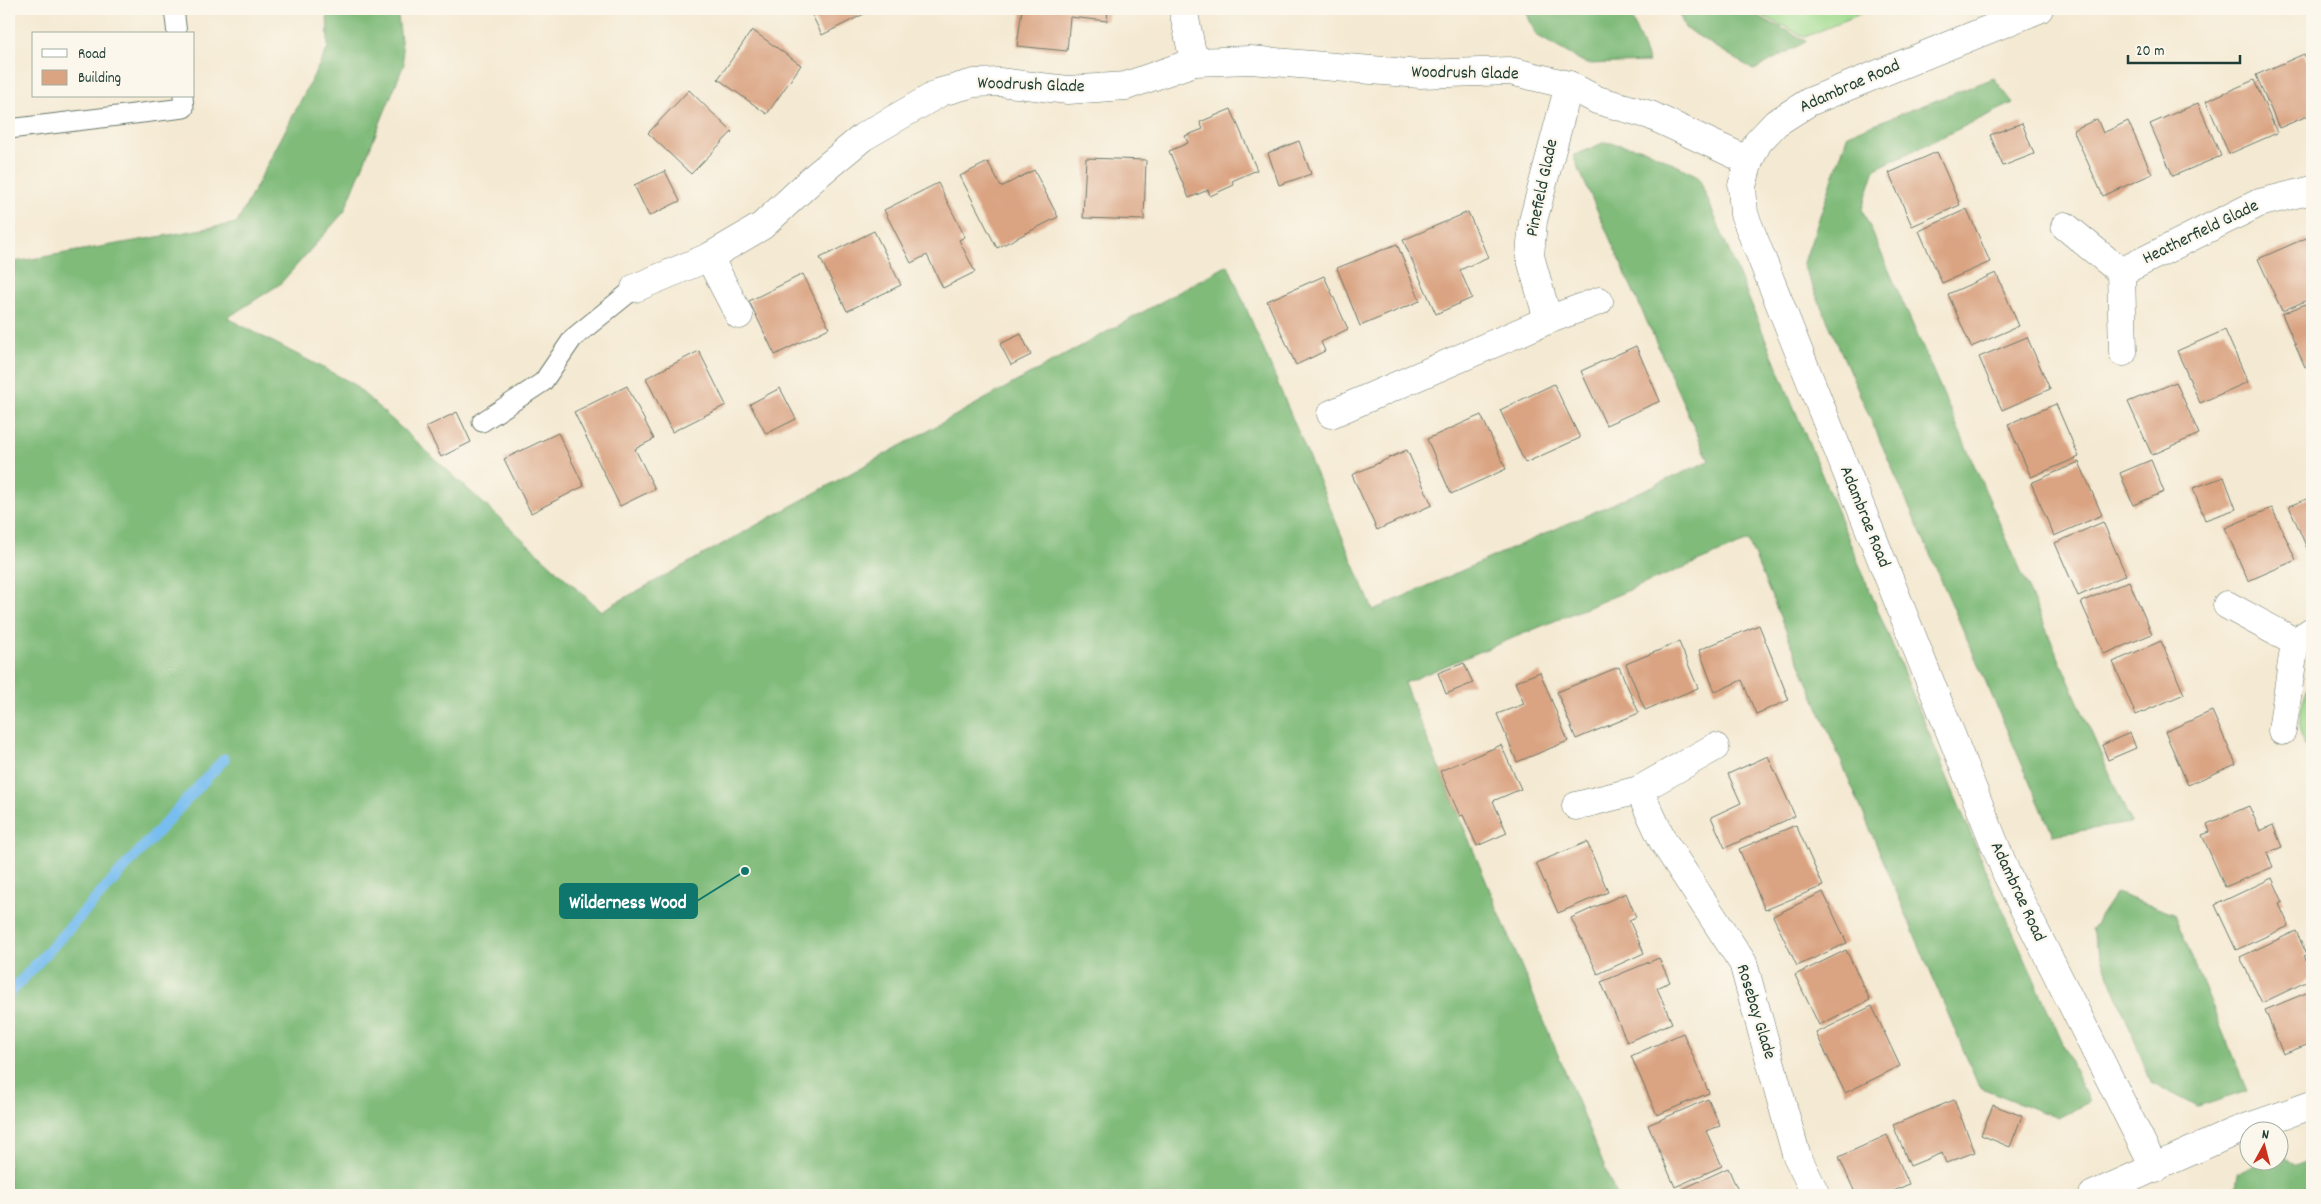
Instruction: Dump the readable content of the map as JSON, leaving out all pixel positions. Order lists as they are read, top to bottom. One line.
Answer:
{"streets":{"street":["Woodrush Glade","Adambrae Road","Pinefield Glade","Heatherfield Glade","Rosebay Glade"]},"crossings":[["Woodrush Glade","Adambrae Road"],["Woodrush Glade","Pinefield Glade"]],"places":["Wilderness Wood"],"legend":["Road","Building"],"scale_bar":"20 m","north":"top"}
